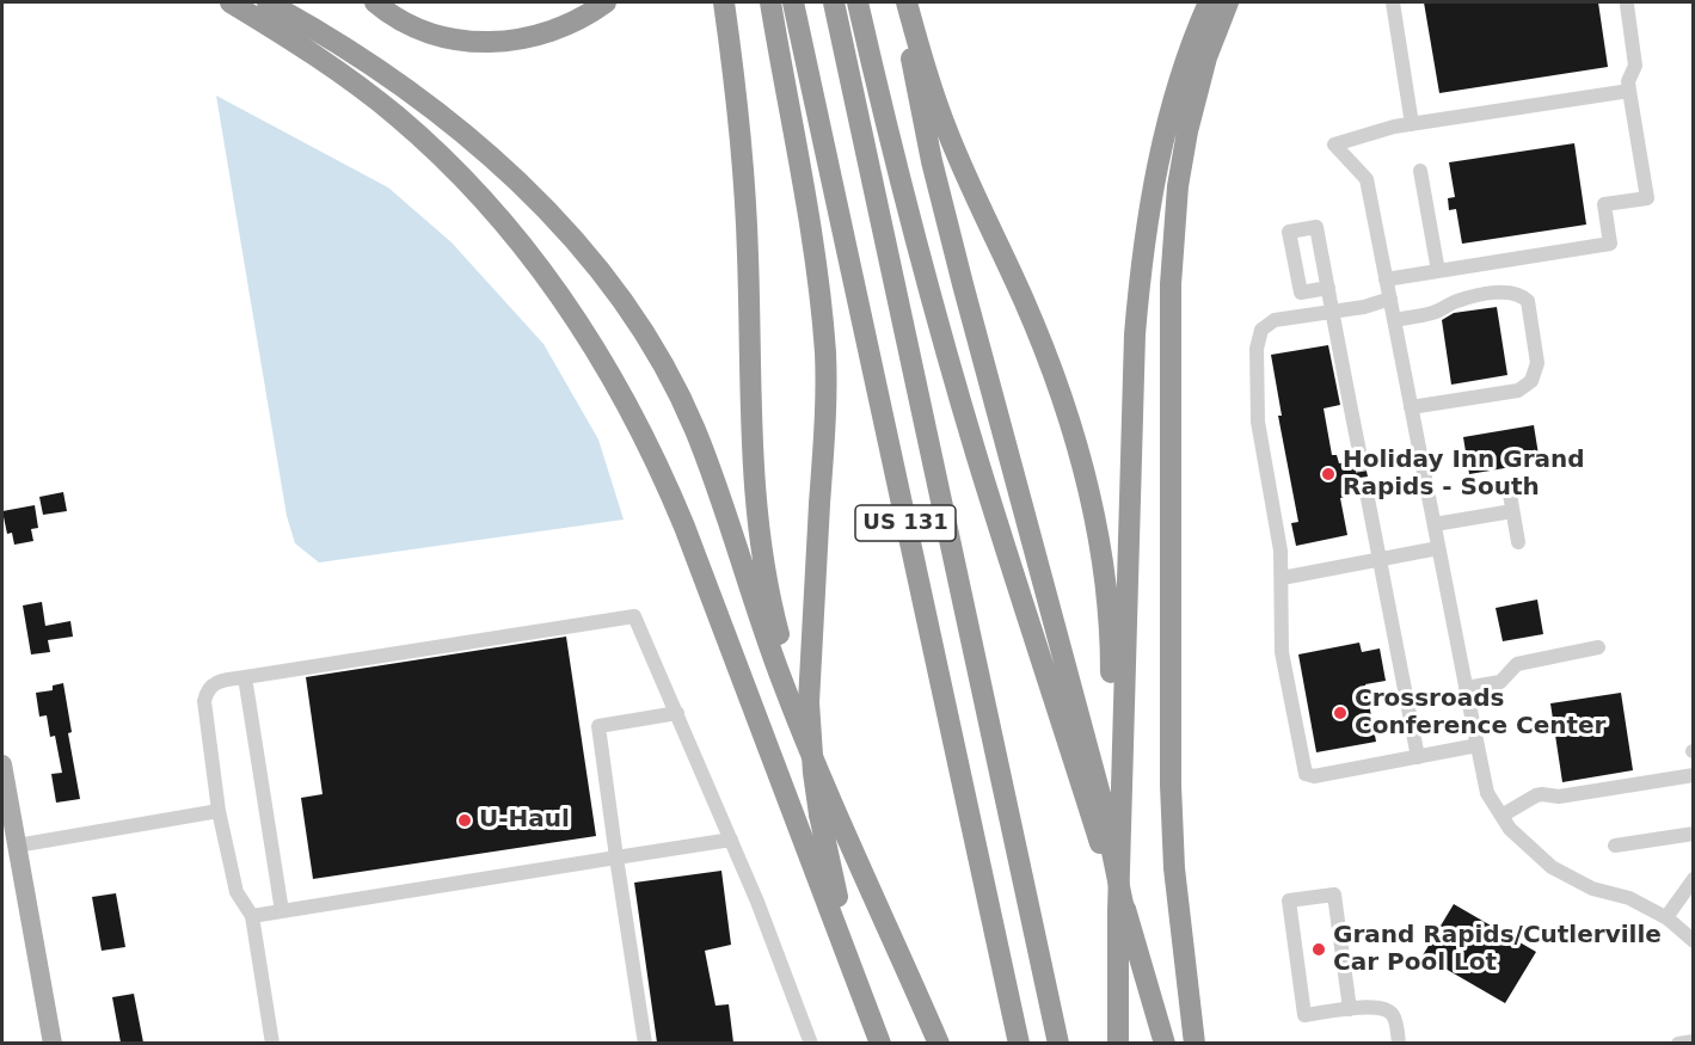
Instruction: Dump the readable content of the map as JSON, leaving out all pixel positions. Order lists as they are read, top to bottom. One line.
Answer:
{"streets":{"highway":["US 131"]},"places":["Holiday Inn Grand Rapids - South","Crossroads Conference Center","U-Haul","Grand Rapids/Cutlerville Car Pool Lot"]}
